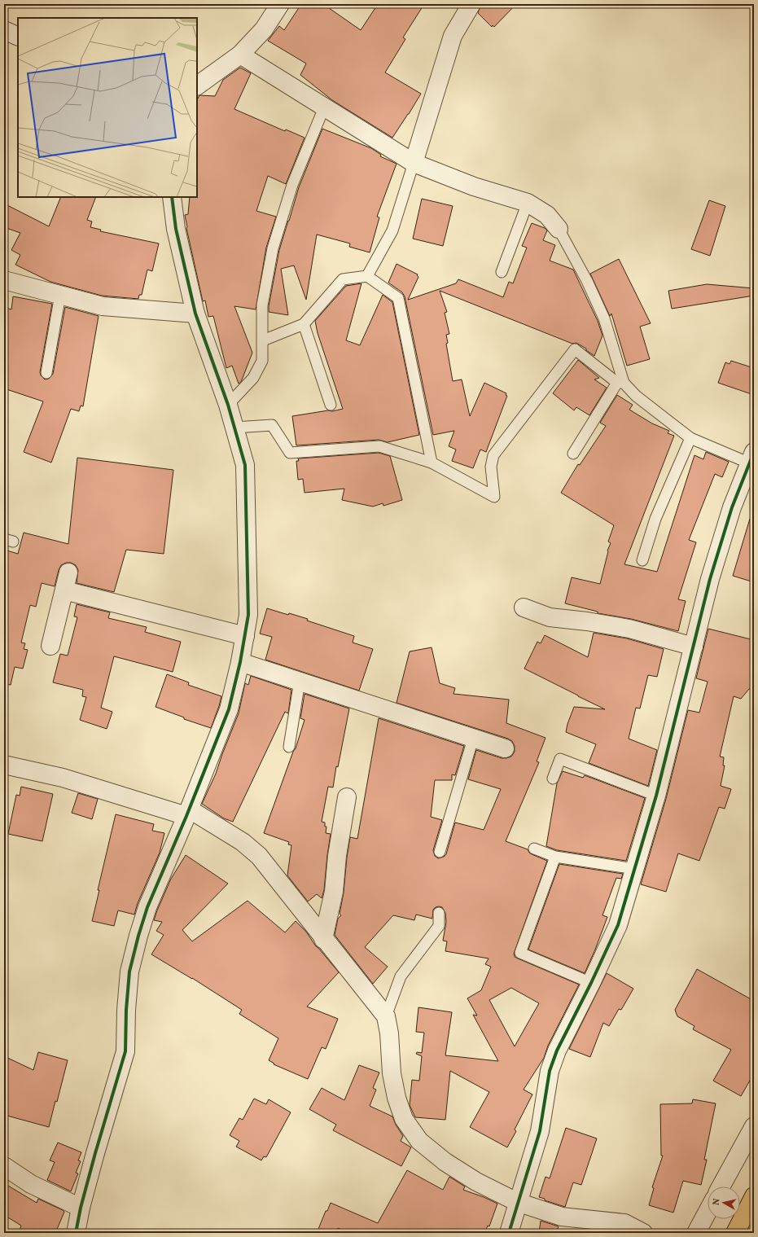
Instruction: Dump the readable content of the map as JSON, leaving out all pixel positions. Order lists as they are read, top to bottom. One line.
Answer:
{"north":"left"}
